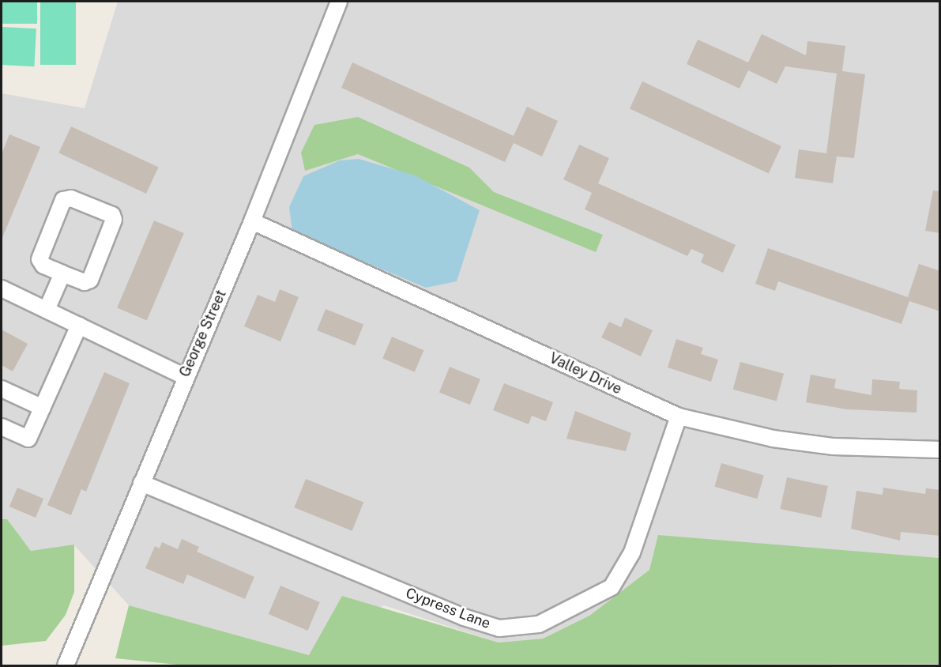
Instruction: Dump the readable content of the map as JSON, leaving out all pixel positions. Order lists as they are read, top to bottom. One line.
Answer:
{"streets":{"street":["George Street","Valley Drive","Cypress Lane"]},"crossings":[["George Street","Valley Drive"],["George Street","Cypress Lane"],["Valley Drive","Cypress Lane"]]}
